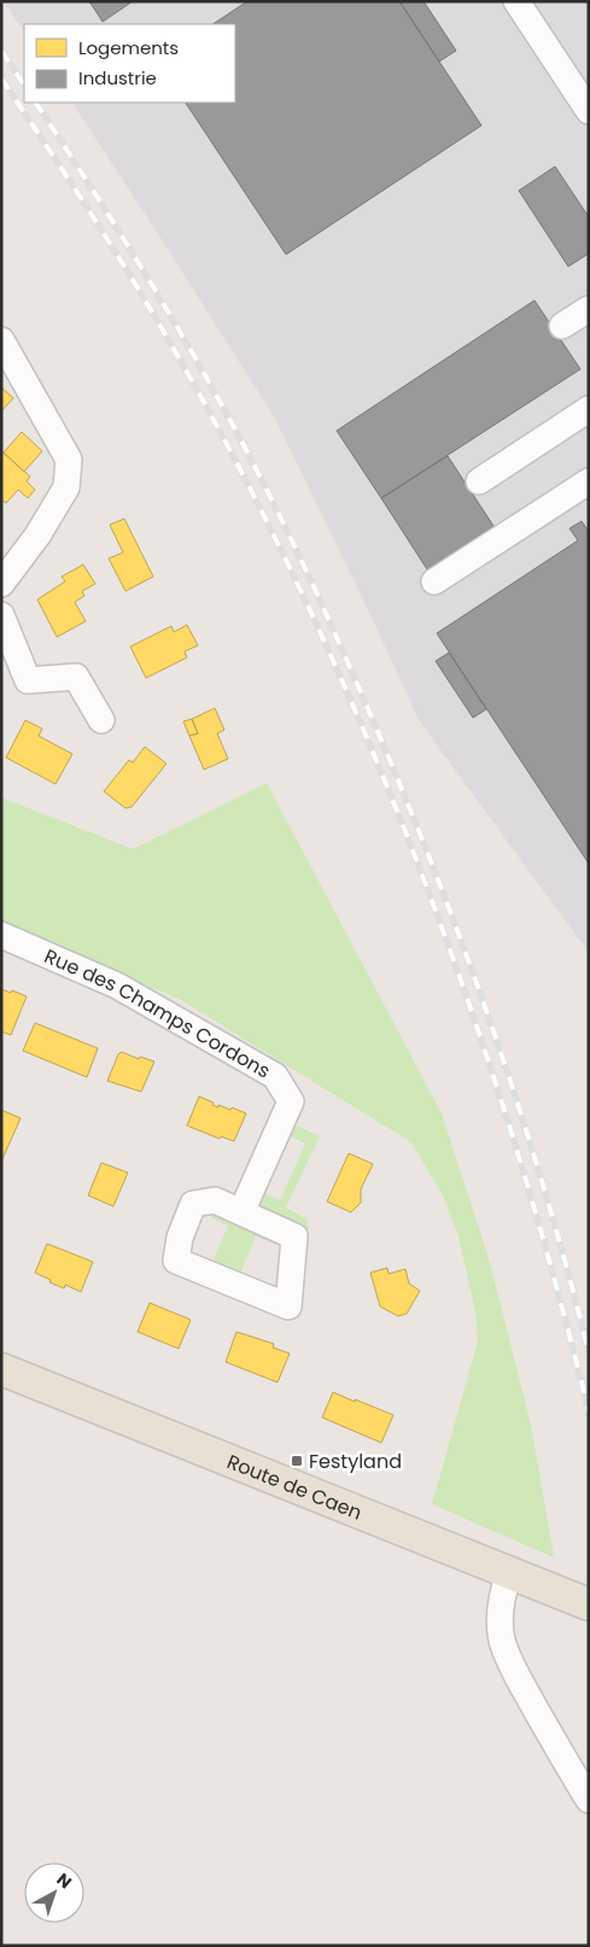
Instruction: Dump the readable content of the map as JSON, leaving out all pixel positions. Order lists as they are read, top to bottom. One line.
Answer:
{"streets":{"main road":["Route de Caen"],"street":["Rue des Champs Cordons"]},"places":{"transit":["Festyland"]},"legend":["Logements","Industrie"],"north":"top right"}
